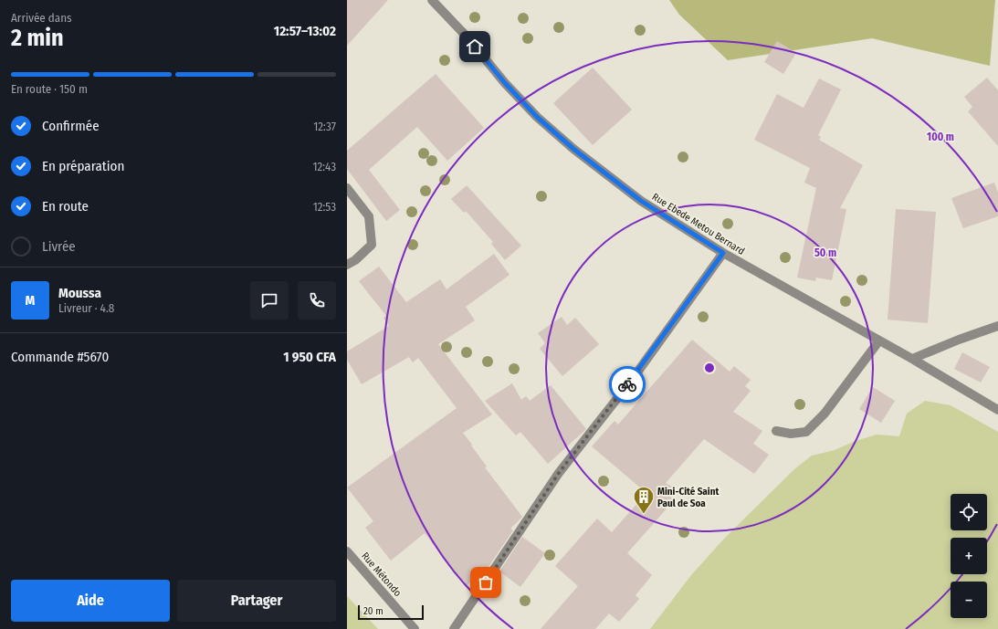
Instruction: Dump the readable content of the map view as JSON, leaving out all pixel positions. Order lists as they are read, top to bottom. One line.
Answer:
{"streets":{"street":["Rue Ebede Metou Bernard","Rue Métondo"]},"places":{"building":["Mini-Cité Saint Paul de Soa"]},"scale_bar":"20 m","page":{"heading":["2 min","Arrivée dans","12:57–13:02"],"panel":["Moussa","Livreur · 4.8","Commande #5670","1 950 CFA"],"bar":"En route · 150 m","list":[["Confirmée","12:37"],["En préparation","12:43"],["En route","12:53"],"Livrée"],"round":"M","map_buttons":["+","−"],"buttons":["Aide","Partager"],"scale":"20 m"},"rings":["100 m","50 m"]}
